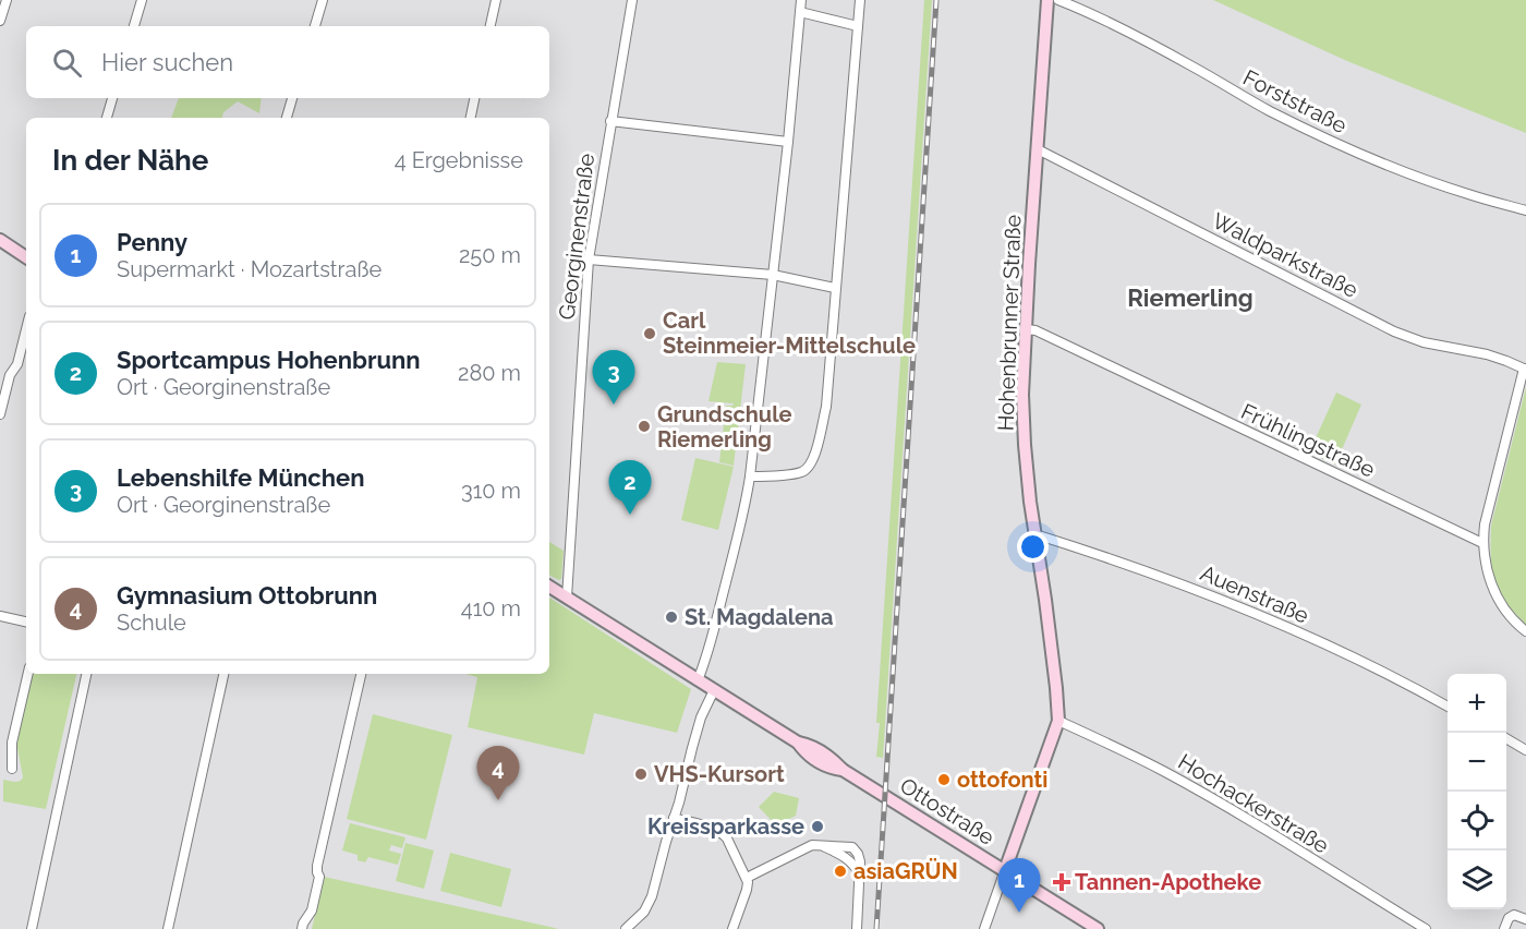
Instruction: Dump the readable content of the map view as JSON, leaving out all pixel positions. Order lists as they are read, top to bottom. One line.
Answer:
{"streets":{"street":["Forststraße","Georginenstraße","Waldparkstraße","Hohenbrunner Straße","Frühlingstraße","Auenstraße","Hochackerstraße","Ottostraße"]},"crossings":[["Georginenstraße","Ottostraße"],["Waldparkstraße","Hohenbrunner Straße"],["Hohenbrunner Straße","Frühlingstraße"],["Hohenbrunner Straße","Auenstraße"],["Hohenbrunner Straße","Hochackerstraße"],["Hohenbrunner Straße","Ottostraße"]],"districts":["Riemerling"],"places":{"other":["Carl Steinmeier-Mittelschule","Grundschule Riemerling","St. Magdalena","VHS-Kursort","ottofonti","Kreissparkasse","asiaGRÜN"],"health":["Tannen-Apotheke"]},"page":{"search":"Hier suchen","heading":["In der Nähe","4 Ergebnisse"],"list":[{"mark":"1","name":"Penny","note":"Supermarkt · Mozartstraße","value":"250 m"},{"mark":"2","name":"Sportcampus Hohenbrunn","note":"Ort · Georginenstraße","value":"280 m"},{"mark":"3","name":"Lebenshilfe München","note":"Ort · Georginenstraße","value":"310 m"},{"mark":"4","name":"Gymnasium Ottobrunn","note":"Schule","value":"410 m"}],"pins":["3","2","4","1"],"map_buttons":["+","−"]}}
